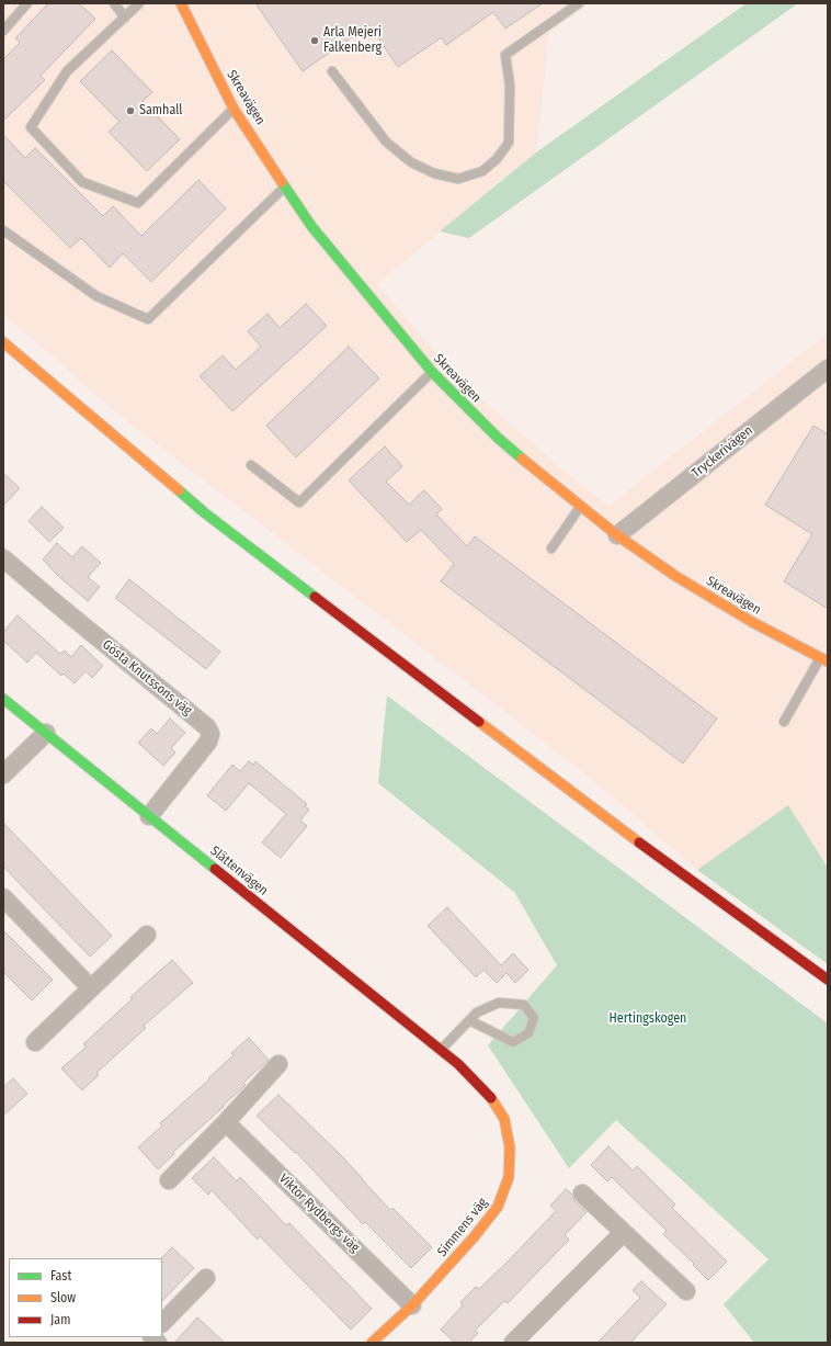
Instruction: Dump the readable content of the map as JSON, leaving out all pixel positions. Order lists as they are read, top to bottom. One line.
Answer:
{"streets":{"street":["Skreavägen","Tryckerivägen","Gösta Knutssons väg","Slättenvägen","Viktor Rydbergs väg","Simmens väg"]},"crossings":[["Skreavägen","Tryckerivägen"],["Gösta Knutssons väg","Slättenvägen"],["Slättenvägen","Simmens väg"],["Viktor Rydbergs väg","Simmens väg"]],"parks":["Hertingskogen"],"places":["Arla Mejeri Falkenberg","Samhall"],"legend":["Fast","Slow","Jam"]}
